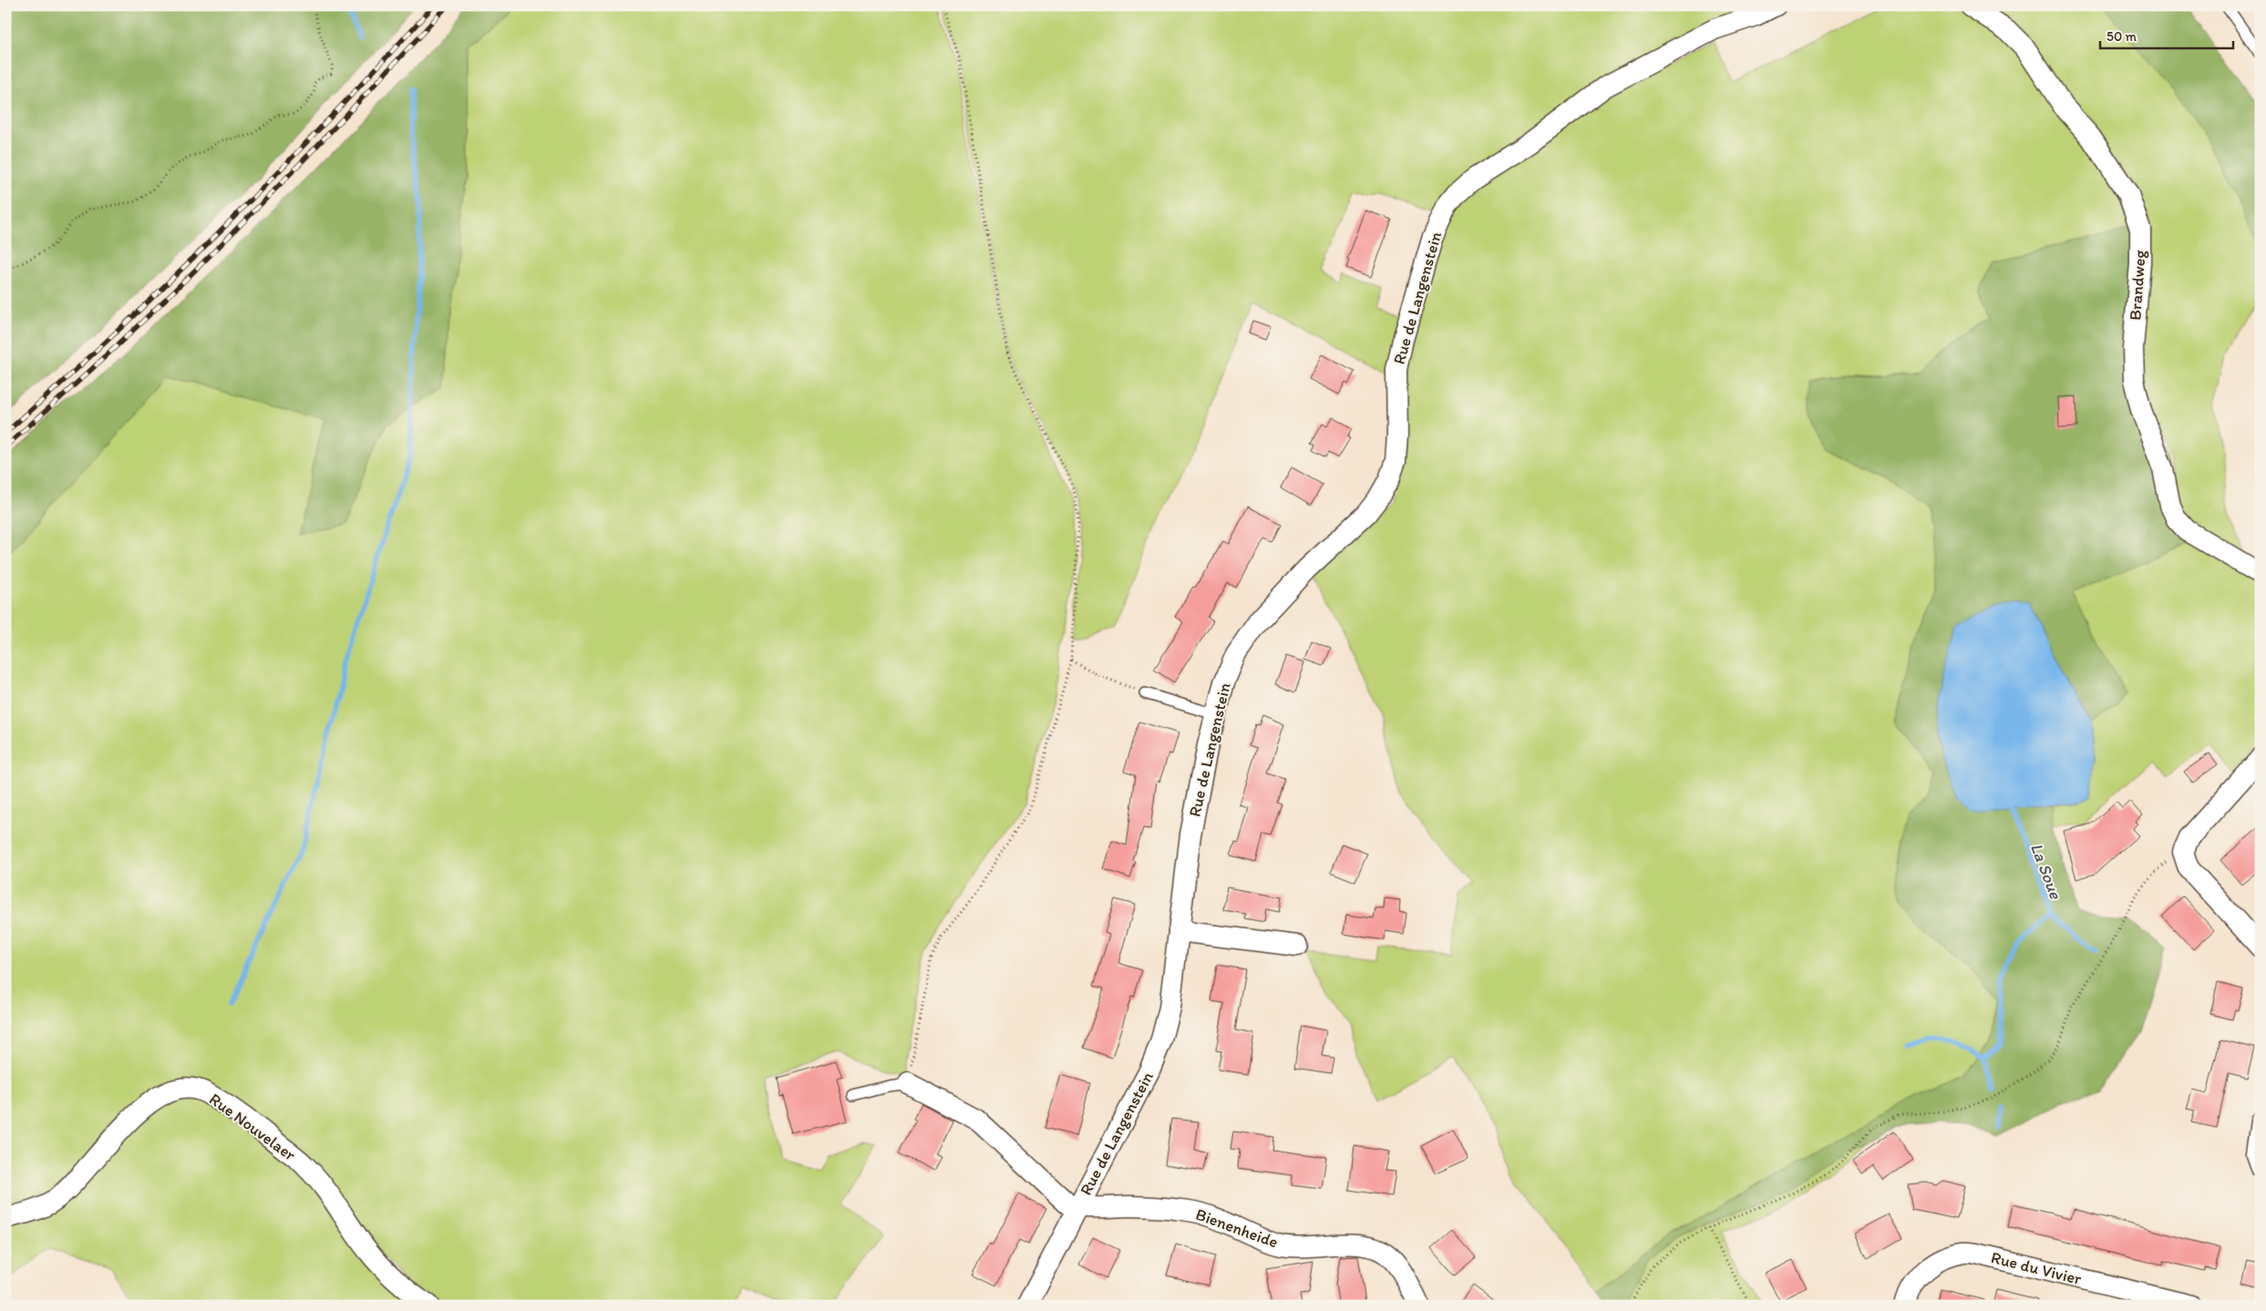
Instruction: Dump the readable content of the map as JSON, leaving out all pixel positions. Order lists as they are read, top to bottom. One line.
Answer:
{"streets":{"street":["Brandweg","Rue de Langenstein","Rue Nouvelaer","Bienenheide","Rue du Vivier"]},"crossings":[["Rue de Langenstein","Bienenheide"]],"water":["La Soue"],"scale_bar":"50 m"}
